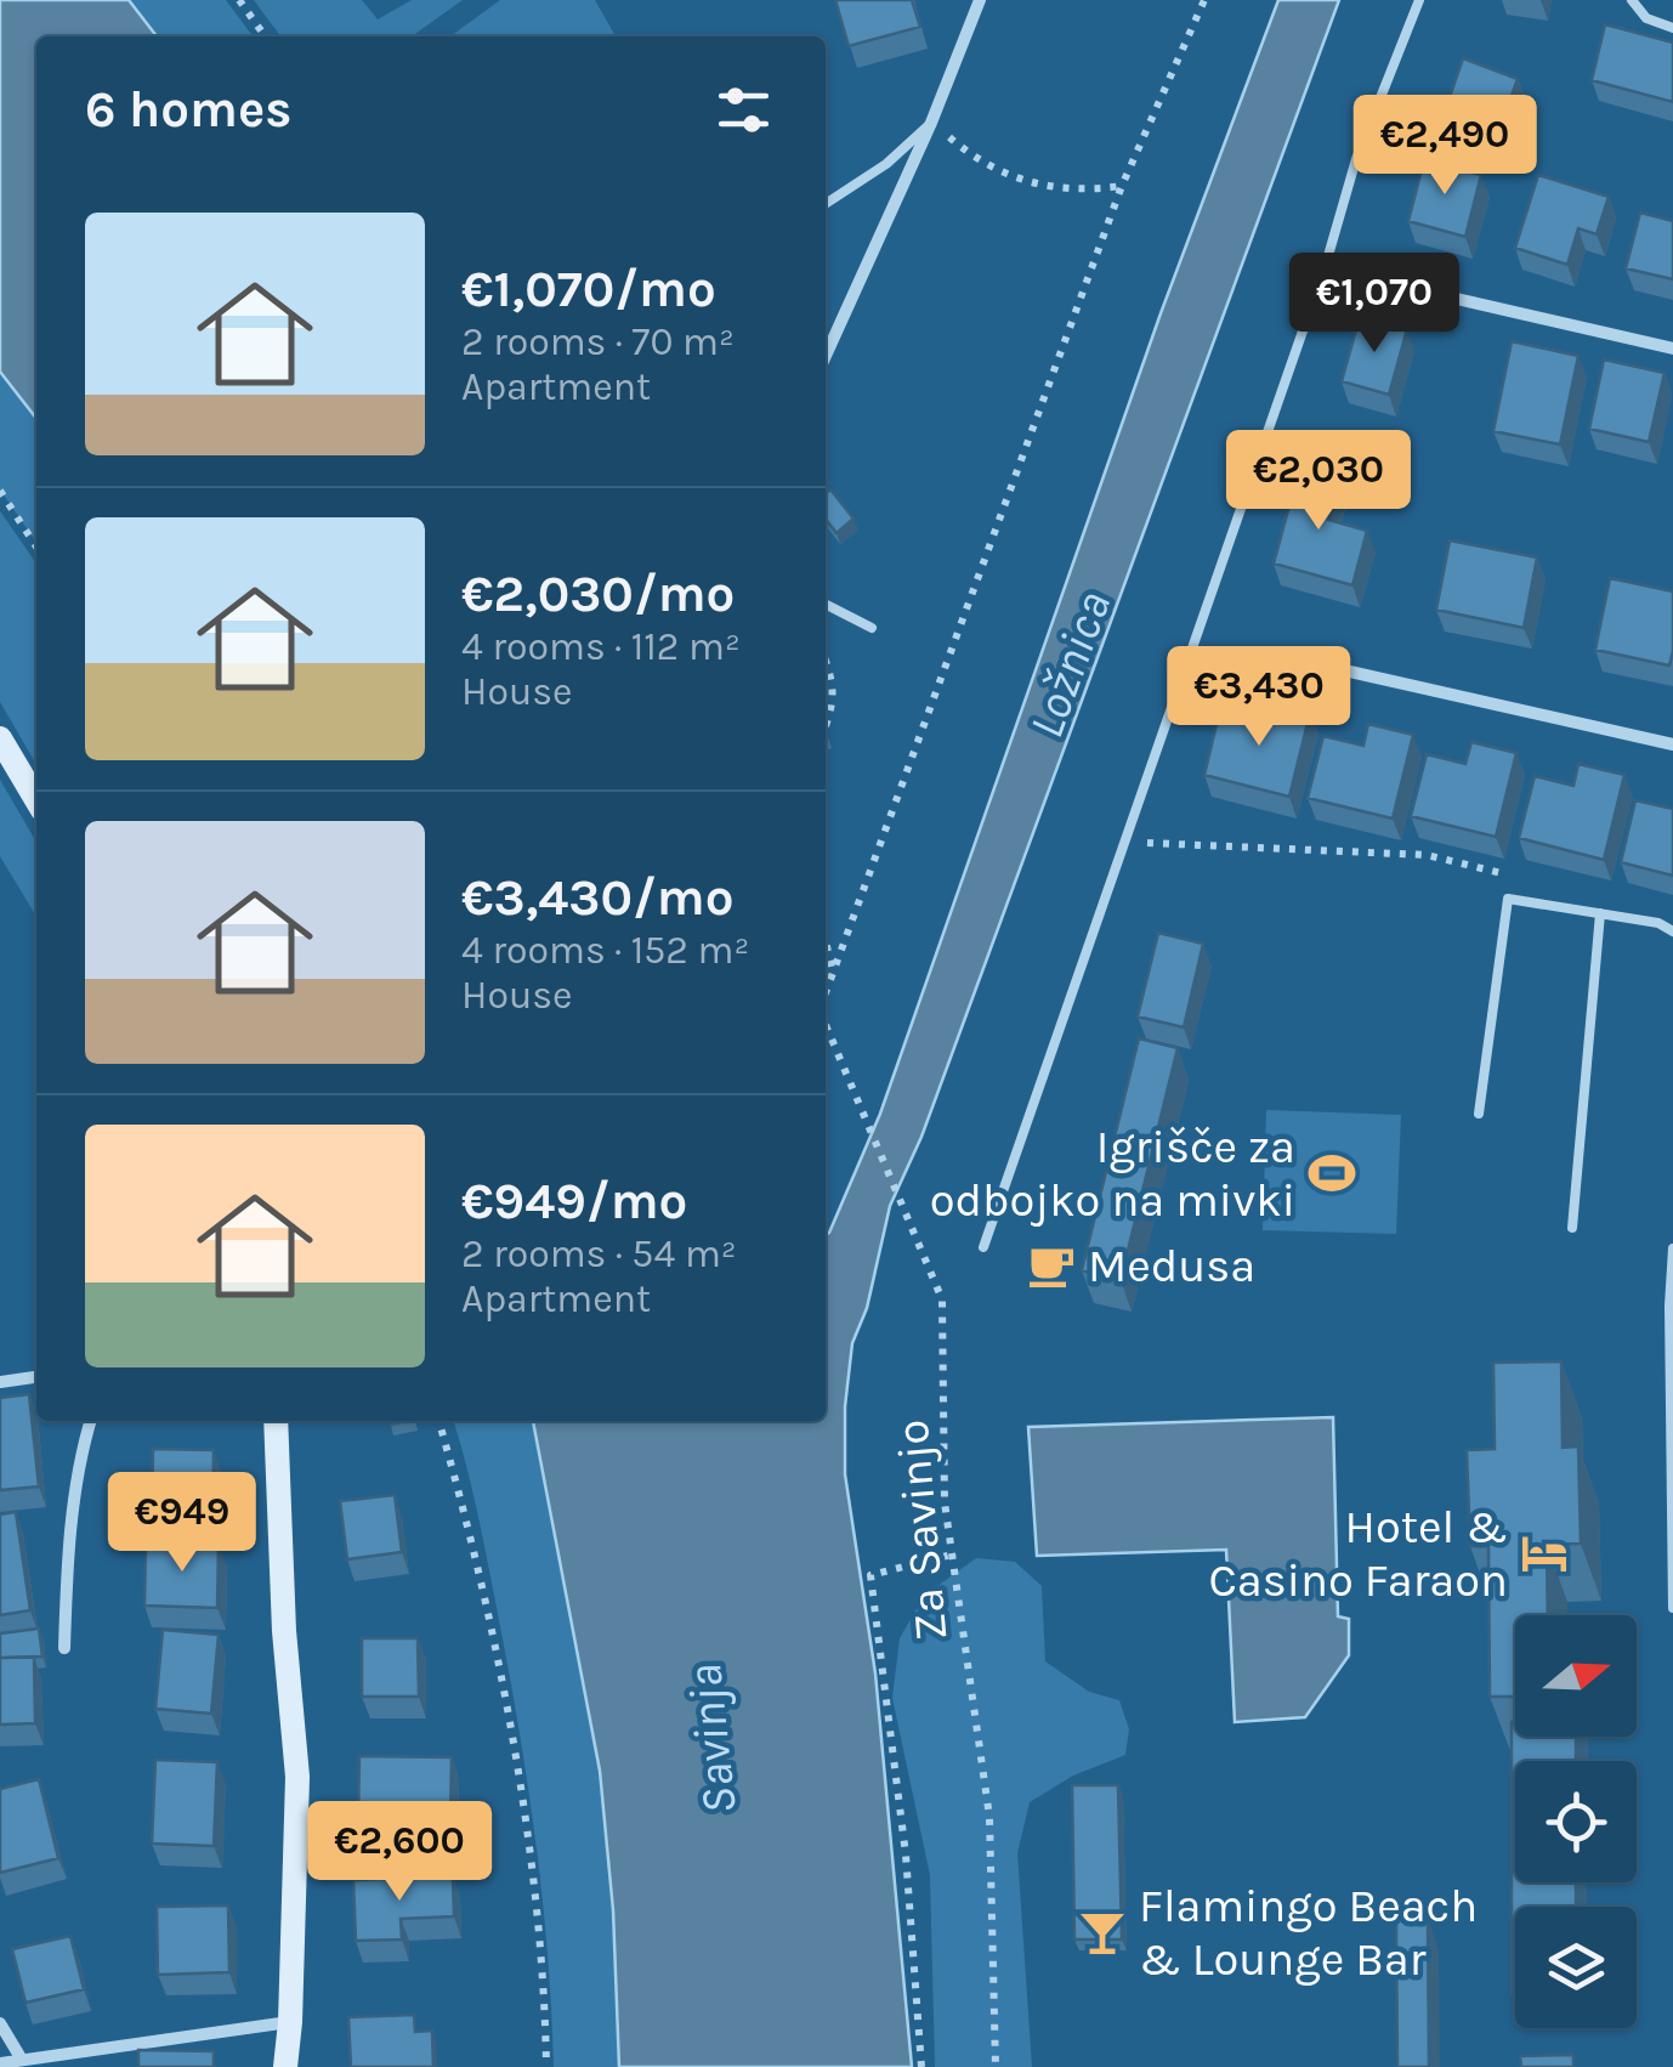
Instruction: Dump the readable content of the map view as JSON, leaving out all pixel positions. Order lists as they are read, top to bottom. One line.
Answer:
{"streets":{"path":["Za Savinjo"]},"water":["Ložnica","Savinja"],"places":{"sports":["Igrišče za odbojko na mivki"],"cafe":["Medusa"],"hotel":["Hotel & Casino Faraon"],"bar":["Flamingo Beach & Lounge Bar"]},"north":"right","page":{"heading":"6 homes","price":["€2,490","€1,070","€2,030","€3,430","€949","€2,600"],"list":[{"name":"€1,070/mo","note":"2 rooms · 70 m² · Apartment"},{"name":"€2,030/mo","note":"4 rooms · 112 m² · House"},{"name":"€3,430/mo","note":"4 rooms · 152 m² · House"},{"name":"€949/mo","note":"2 rooms · 54 m² · Apartment"}]}}
